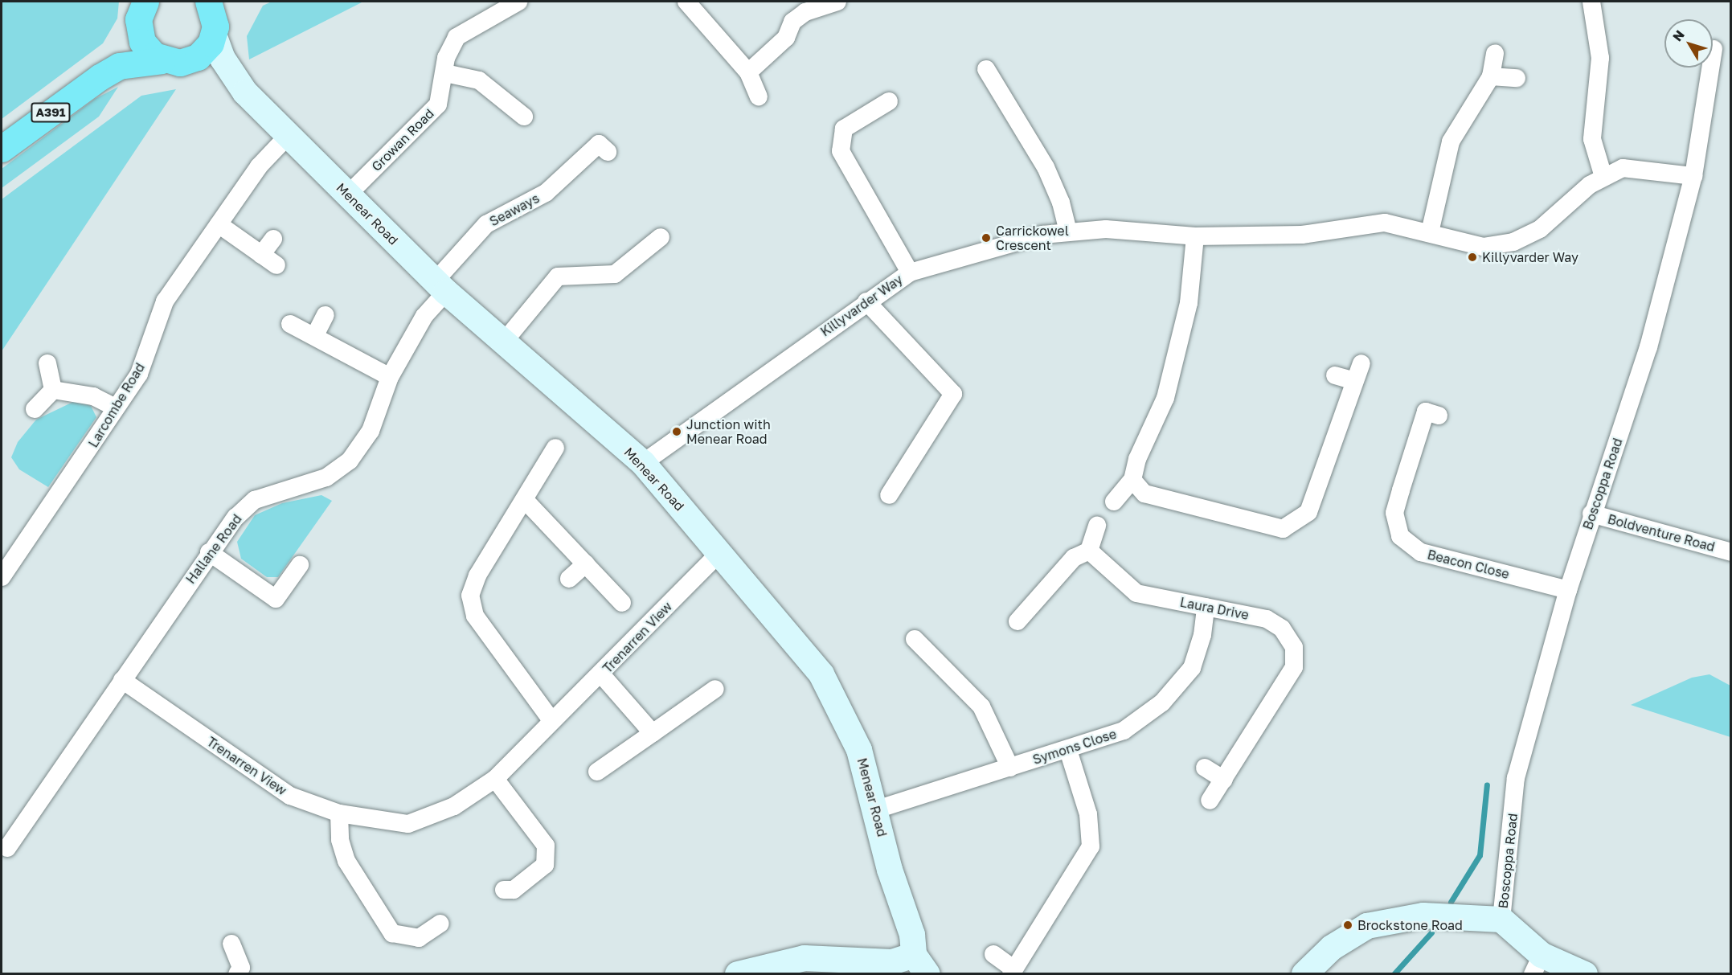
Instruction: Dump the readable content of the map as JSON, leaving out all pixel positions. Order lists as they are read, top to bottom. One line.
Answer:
{"streets":{"highway":["A391"],"street":["Growan Road","Seaways","Menear Road","Killyvarder Way","Larcombe Road","Boscoppa Road","Boldventure Road","Hallane Road","Beacon Close","Laura Drive","Trenarren View","Symons Close"]},"crossings":[["Growan Road","Menear Road"],["Seaways","Menear Road"],["Seaways","Hallane Road"],["Menear Road","Killyvarder Way"],["Menear Road","Larcombe Road"],["Menear Road","Hallane Road"],["Menear Road","Trenarren View"],["Menear Road","Symons Close"],["Killyvarder Way","Boscoppa Road"],["Boscoppa Road","Boldventure Road"],["Boscoppa Road","Beacon Close"],["Hallane Road","Trenarren View"],["Laura Drive","Symons Close"]],"places":["Carrickowel Crescent","Killyvarder Way","Junction with Menear Road","Brockstone Road"],"north":"top left"}
